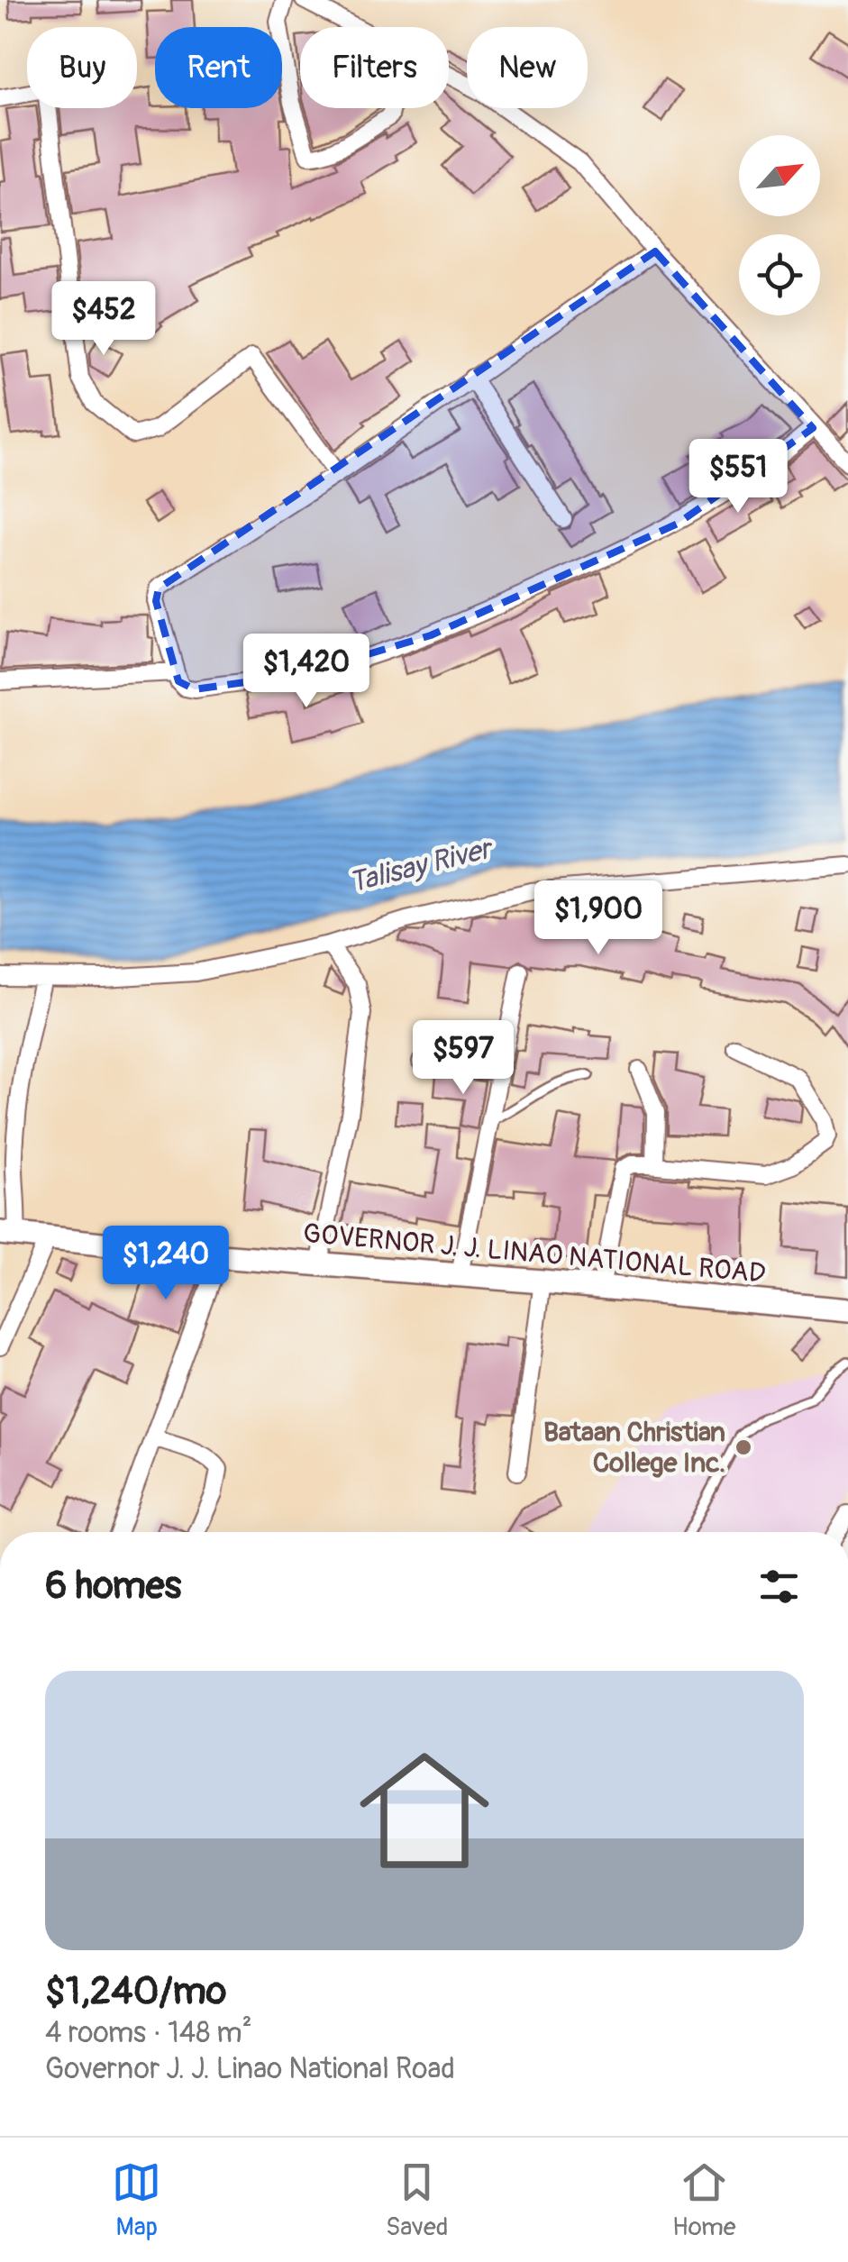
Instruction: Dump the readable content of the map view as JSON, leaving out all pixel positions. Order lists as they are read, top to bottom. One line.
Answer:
{"streets":{"main road":["GOVERNOR J. J. LINAO NATIONAL ROAD"]},"water":["Talisay River"],"places":["Bataan Christian College Inc."],"north":"top right","page":{"chip":["Buy","Rent","Filters","New"],"price":["$452","$551","$1,420","$1,900","$597","$1,240"],"heading":"6 homes","list":[{"name":"$1,240/mo","note":"4 rooms · 148 m² · Governor J. J. Linao National Road"}],"tabs":["Map","Saved","Home"]}}
